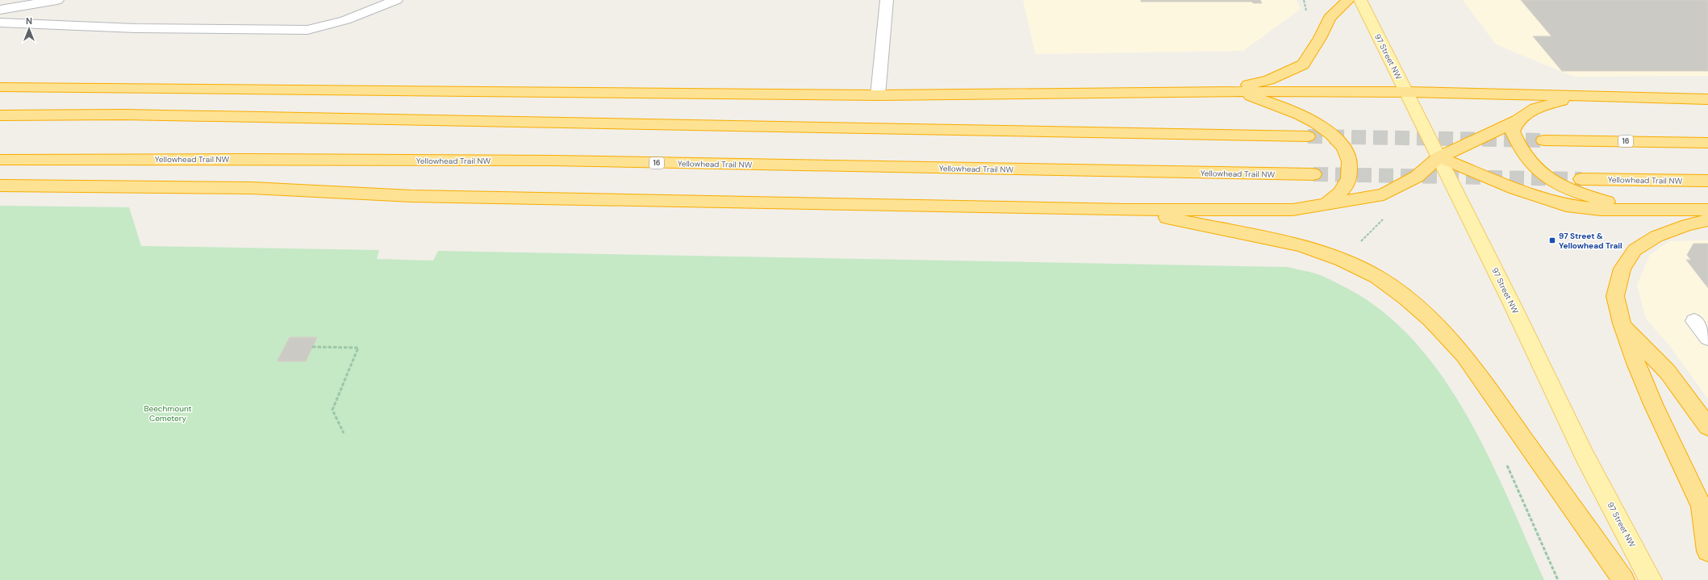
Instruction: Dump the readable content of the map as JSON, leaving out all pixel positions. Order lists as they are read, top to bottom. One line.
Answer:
{"streets":{"highway":["16","Yellowhead Trail NW"],"main road":["97 Street NW"]},"parks":["Beechmount Cemetery"],"places":{"transit":["97 Street & Yellowhead Trail"]},"north":"top"}
